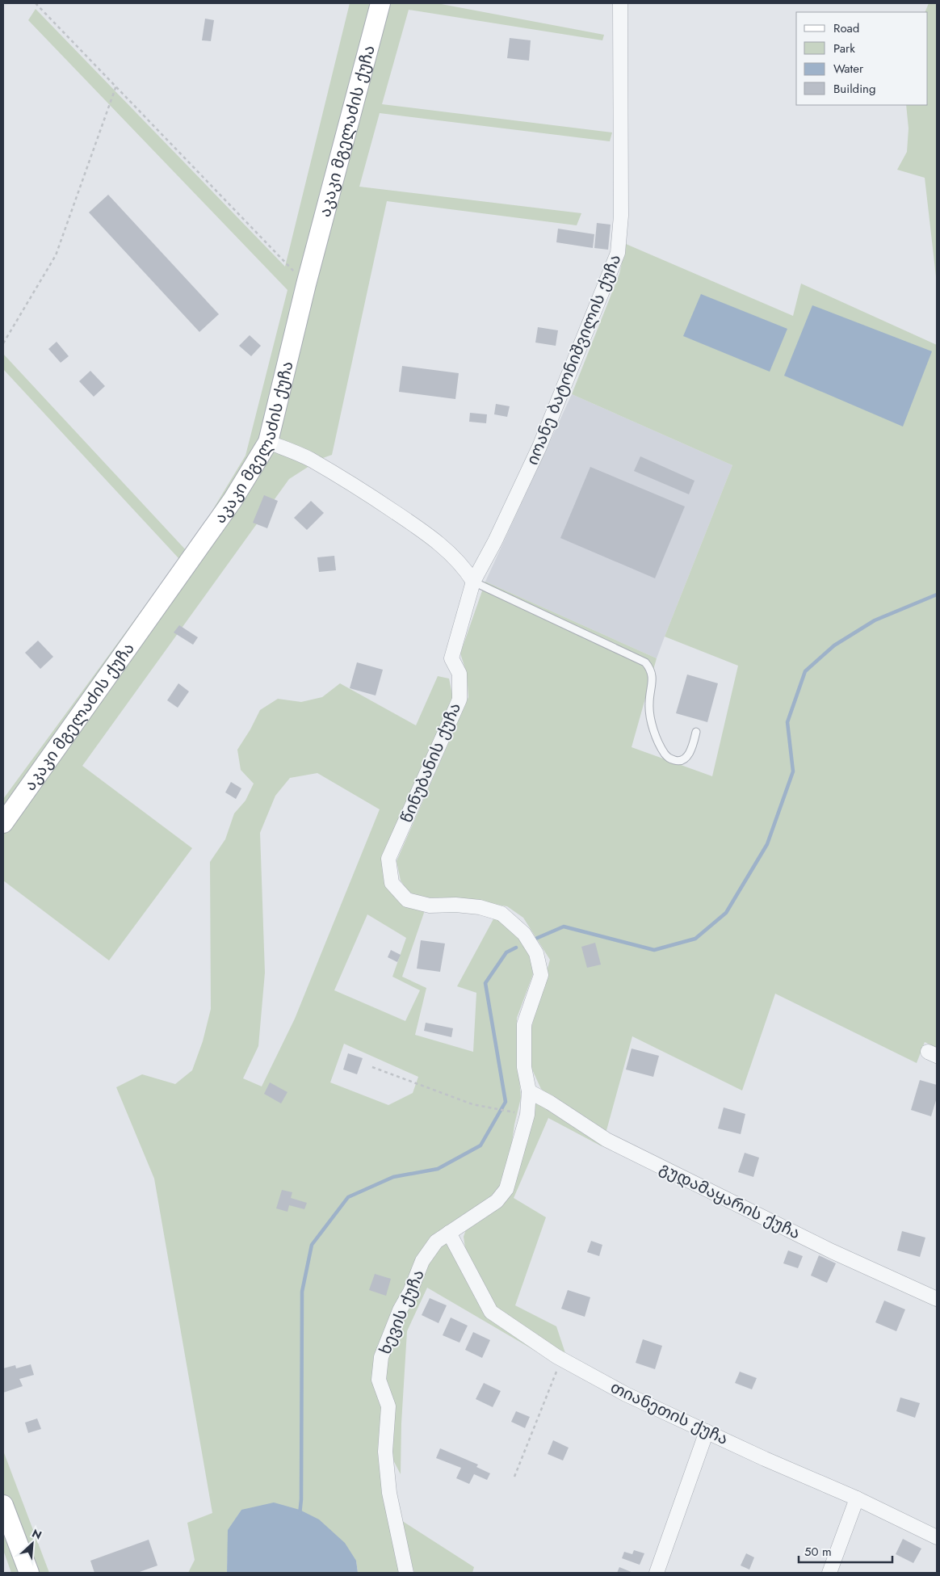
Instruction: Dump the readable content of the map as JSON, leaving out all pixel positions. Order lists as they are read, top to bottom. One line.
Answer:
{"streets":{"street":["აკაკი მგელაძის ქუჩა","იოანე ბატონიშვილის ქუჩა","წინუბანის ქუჩა","გუდამაყარის ქუჩა","ხევის ქუჩა","თიანეთის ქუჩა"]},"crossings":[["იოანე ბატონიშვილის ქუჩა","წინუბანის ქუჩა"],["წინუბანის ქუჩა","გუდამაყარის ქუჩა"],["წინუბანის ქუჩა","ხევის ქუჩა"],["გუდამაყარის ქუჩა","ხევის ქუჩა"],["ხევის ქუჩა","თიანეთის ქუჩა"]],"legend":["Road","Park","Water","Building"],"scale_bar":"50 m","north":"top right"}
